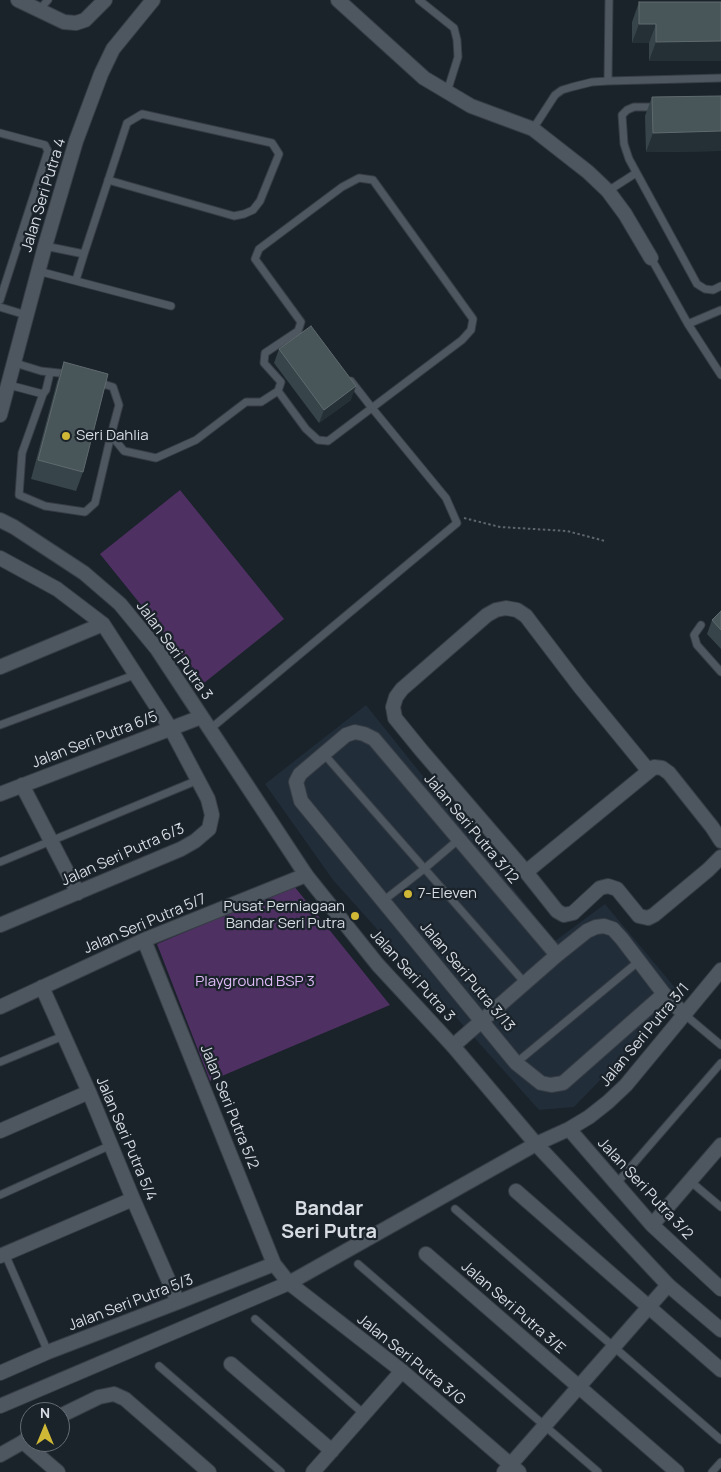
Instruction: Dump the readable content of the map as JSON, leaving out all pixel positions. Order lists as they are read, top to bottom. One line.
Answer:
{"streets":{"street":["Jalan Seri Putra 4","Jalan Seri Putra 3","Jalan Seri Putra 6/5","Jalan Seri Putra 3/12","Jalan Seri Putra 6/3","Jalan Seri Putra 5/7","Jalan Seri Putra 3/13","Jalan Seri Putra 3/1","Jalan Seri Putra 5/2","Jalan Seri Putra 5/4","Jalan Seri Putra 3/2","Jalan Seri Putra 5/3","Jalan Seri Putra 3/E","Jalan Seri Putra 3/G"]},"crossings":[["Jalan Seri Putra 3","Jalan Seri Putra 6/5"],["Jalan Seri Putra 3","Jalan Seri Putra 5/7"],["Jalan Seri Putra 3","Jalan Seri Putra 3/1"],["Jalan Seri Putra 6/5","Jalan Seri Putra 6/3"],["Jalan Seri Putra 3/12","Jalan Seri Putra 3/13"],["Jalan Seri Putra 5/7","Jalan Seri Putra 5/2"],["Jalan Seri Putra 5/7","Jalan Seri Putra 5/4"],["Jalan Seri Putra 3/1","Jalan Seri Putra 5/2"],["Jalan Seri Putra 3/1","Jalan Seri Putra 3/2"],["Jalan Seri Putra 3/1","Jalan Seri Putra 3/G"],["Jalan Seri Putra 5/2","Jalan Seri Putra 5/3"],["Jalan Seri Putra 5/2","Jalan Seri Putra 3/G"],["Jalan Seri Putra 5/4","Jalan Seri Putra 5/3"]],"districts":["Bandar Seri Putra"],"parks":["Playground BSP 3"],"places":["Seri Dahlia","7-Eleven","Pusat Perniagaan Bandar Seri Putra"],"north":"top"}
